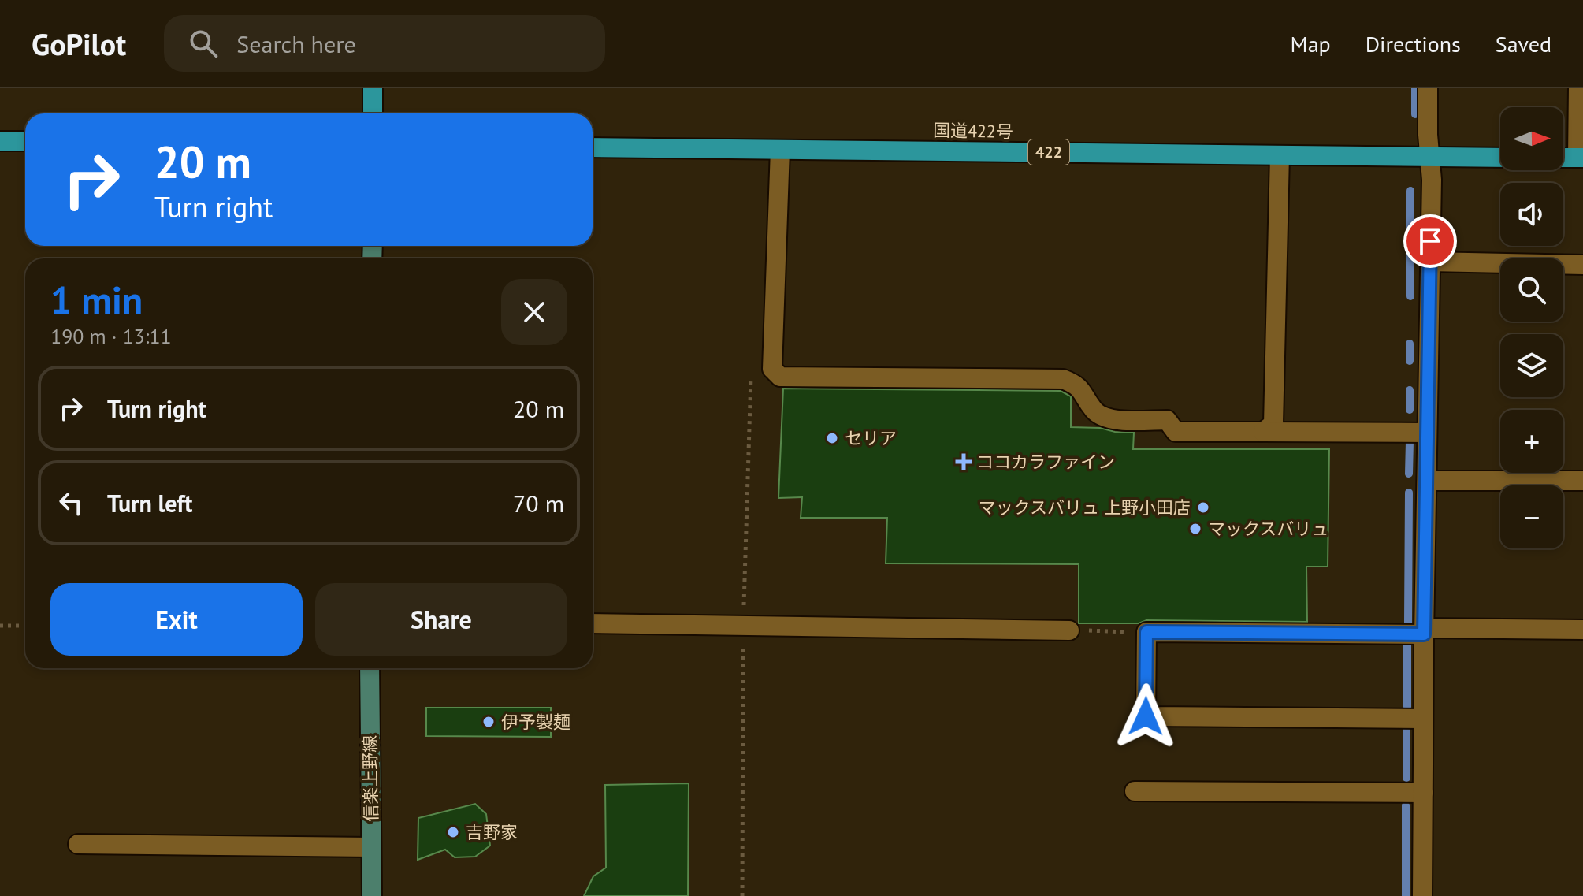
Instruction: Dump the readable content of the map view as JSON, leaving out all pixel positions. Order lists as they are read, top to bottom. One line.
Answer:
{"streets":{"highway":["国道422号","422"],"main road":["信楽上野線"]},"places":{"other":["セリア","マックスバリュ 上野小田店","マックスバリュ","伊予製麺","吉野家"],"health":["ココカラファイン"]},"north":"right","page":{"header":"GoPilot","search":"Search here","nav":["Map","Directions","Saved"],"map_buttons":["+","−"],"turn":["20 m","Turn right"],"heading":["1 min","190 m · 13:11"],"list":[{"name":"Turn right","value":"20 m"},{"name":"Turn left","value":"70 m"}],"buttons":["Exit","Share"]}}
